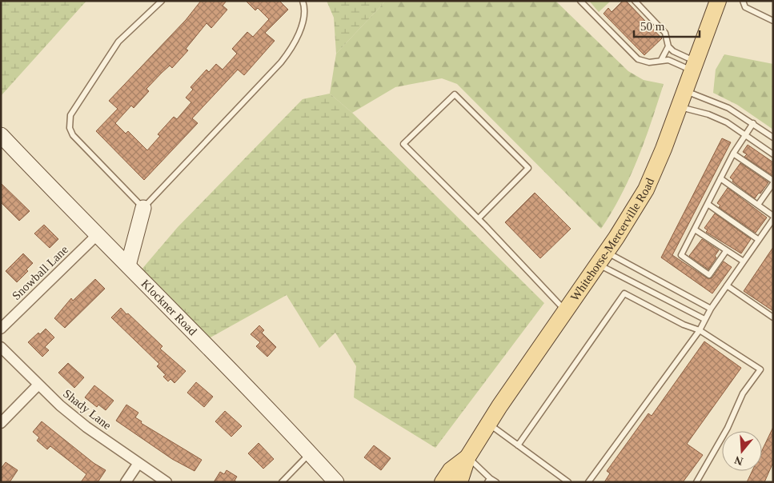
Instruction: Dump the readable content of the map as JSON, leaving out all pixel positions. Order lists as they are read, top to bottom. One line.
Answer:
{"streets":{"main road":["Whitehorse-Mercerville Road","Klockner Road"],"street":["Snowball Lane","Shady Lane"]},"crossings":[["Snowball Lane","Klockner Road"]],"scale_bar":"50 m","north":"bottom"}
